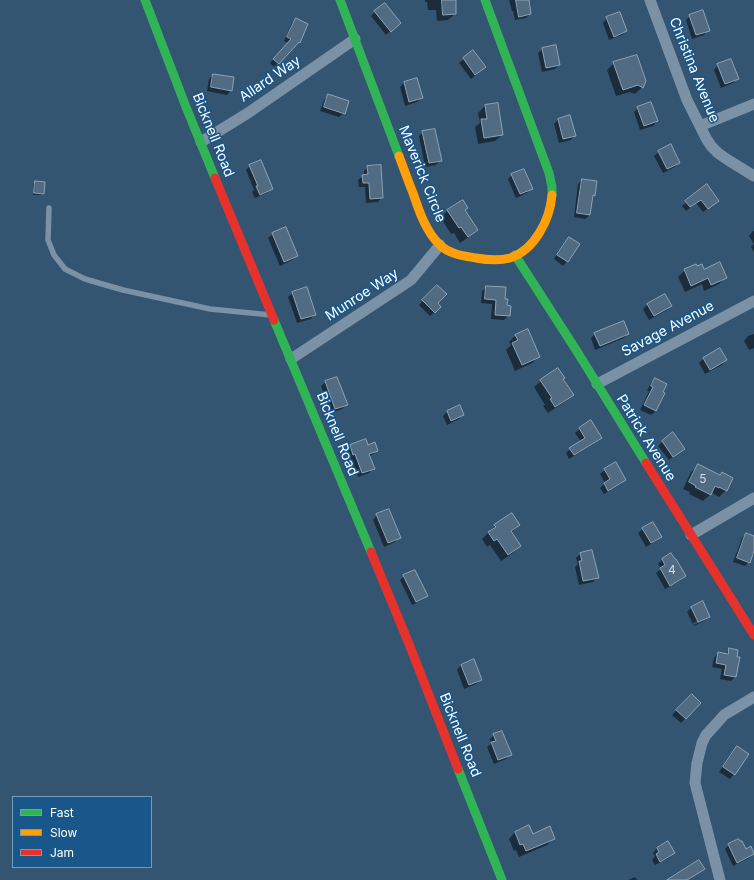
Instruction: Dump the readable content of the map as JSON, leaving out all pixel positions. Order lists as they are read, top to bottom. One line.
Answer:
{"streets":{"street":["Christina Avenue","Allard Way","Bicknell Road","Maverick Circle","Munroe Way","Savage Avenue","Patrick Avenue"]},"crossings":[["Allard Way","Bicknell Road"],["Allard Way","Maverick Circle"],["Bicknell Road","Munroe Way"],["Maverick Circle","Munroe Way"],["Maverick Circle","Patrick Avenue"],["Savage Avenue","Patrick Avenue"]],"house_numbers":["5","4"],"legend":["Fast","Slow","Jam"]}
